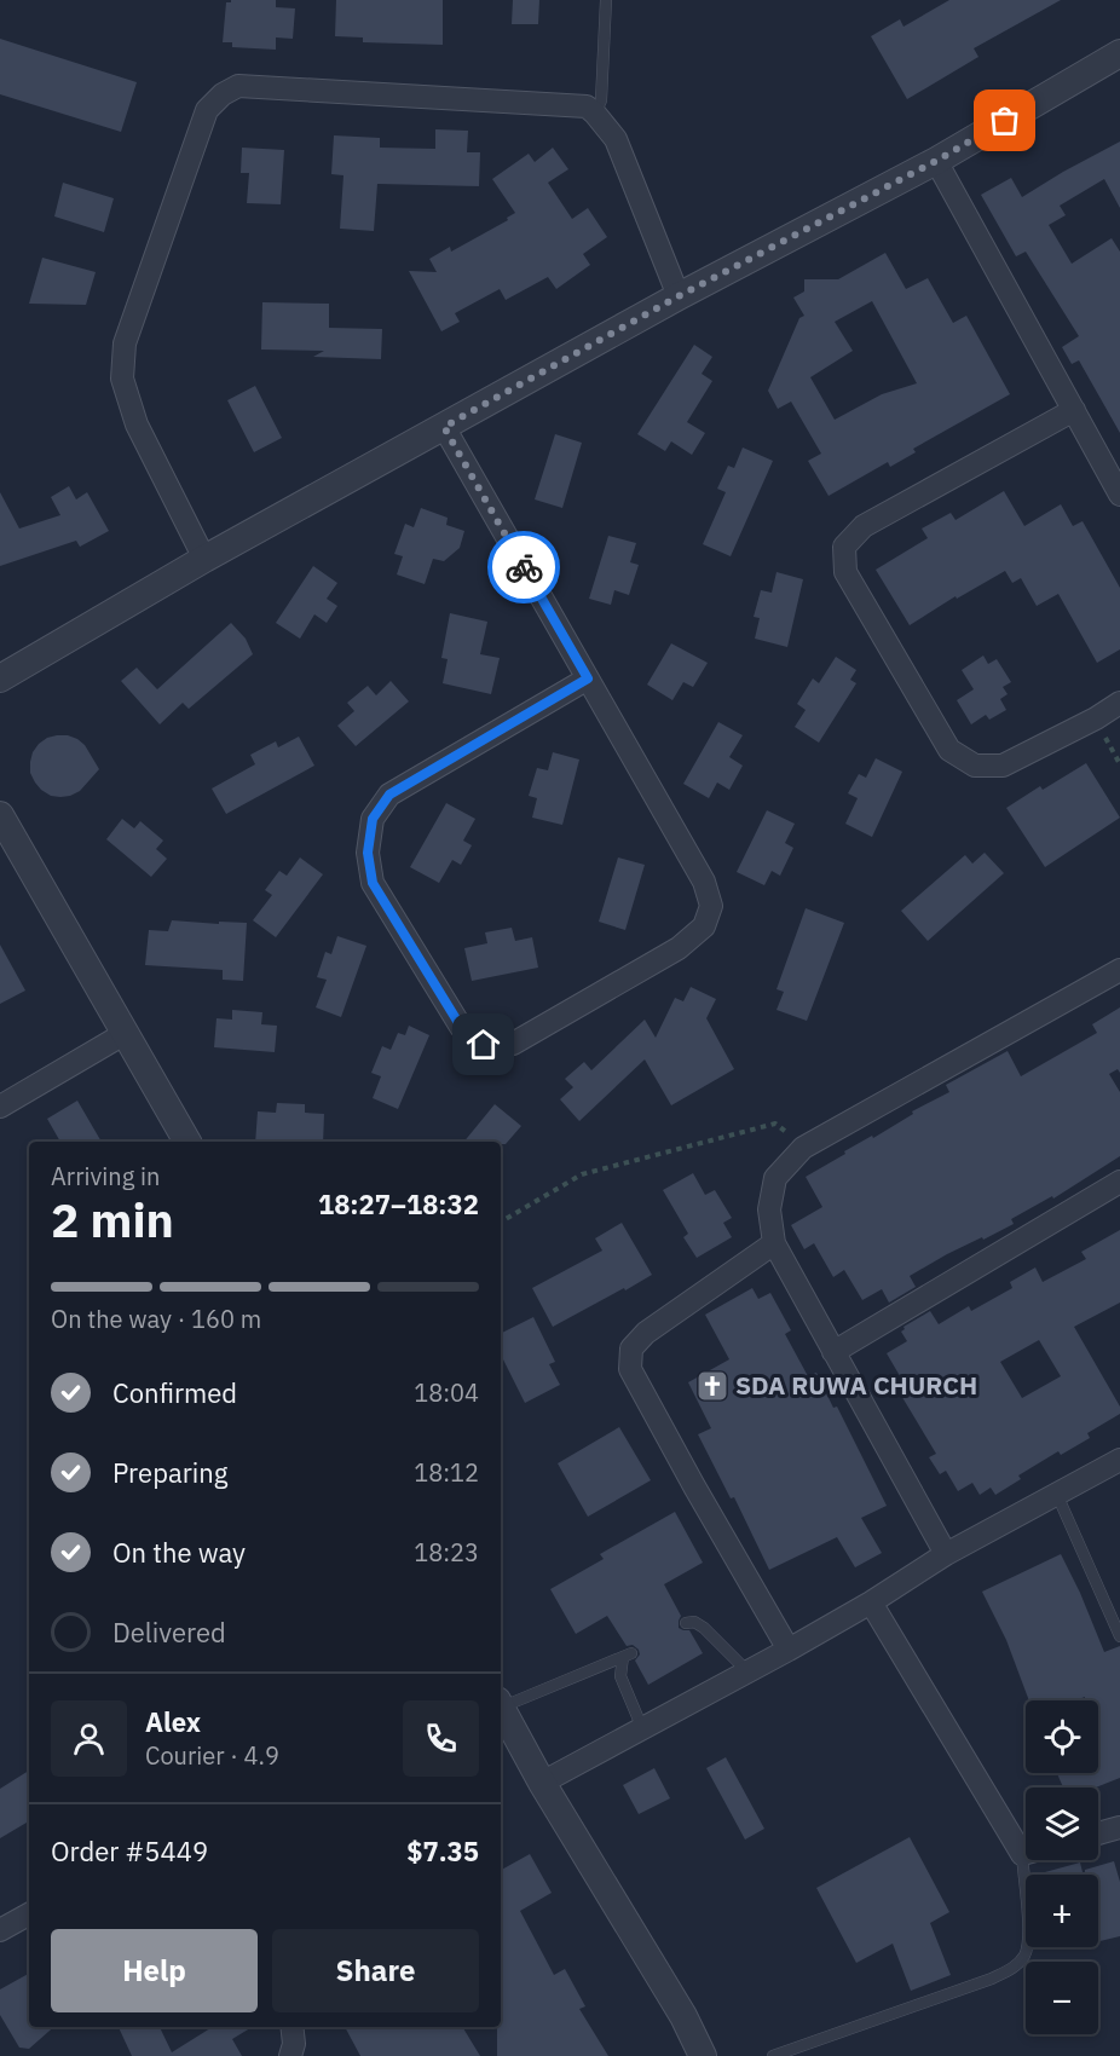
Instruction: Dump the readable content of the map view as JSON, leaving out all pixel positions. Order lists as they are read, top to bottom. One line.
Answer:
{"places":{"church":["SDA RUWA CHURCH"]},"page":{"heading":["2 min","Arriving in","18:27–18:32"],"panel":["Alex","Courier · 4.9","Order #5449","$7.35"],"bar":"On the way · 160 m","list":[["Confirmed","18:04"],["Preparing","18:12"],["On the way","18:23"],"Delivered"],"map_buttons":["+","−"],"buttons":["Help","Share"]}}
